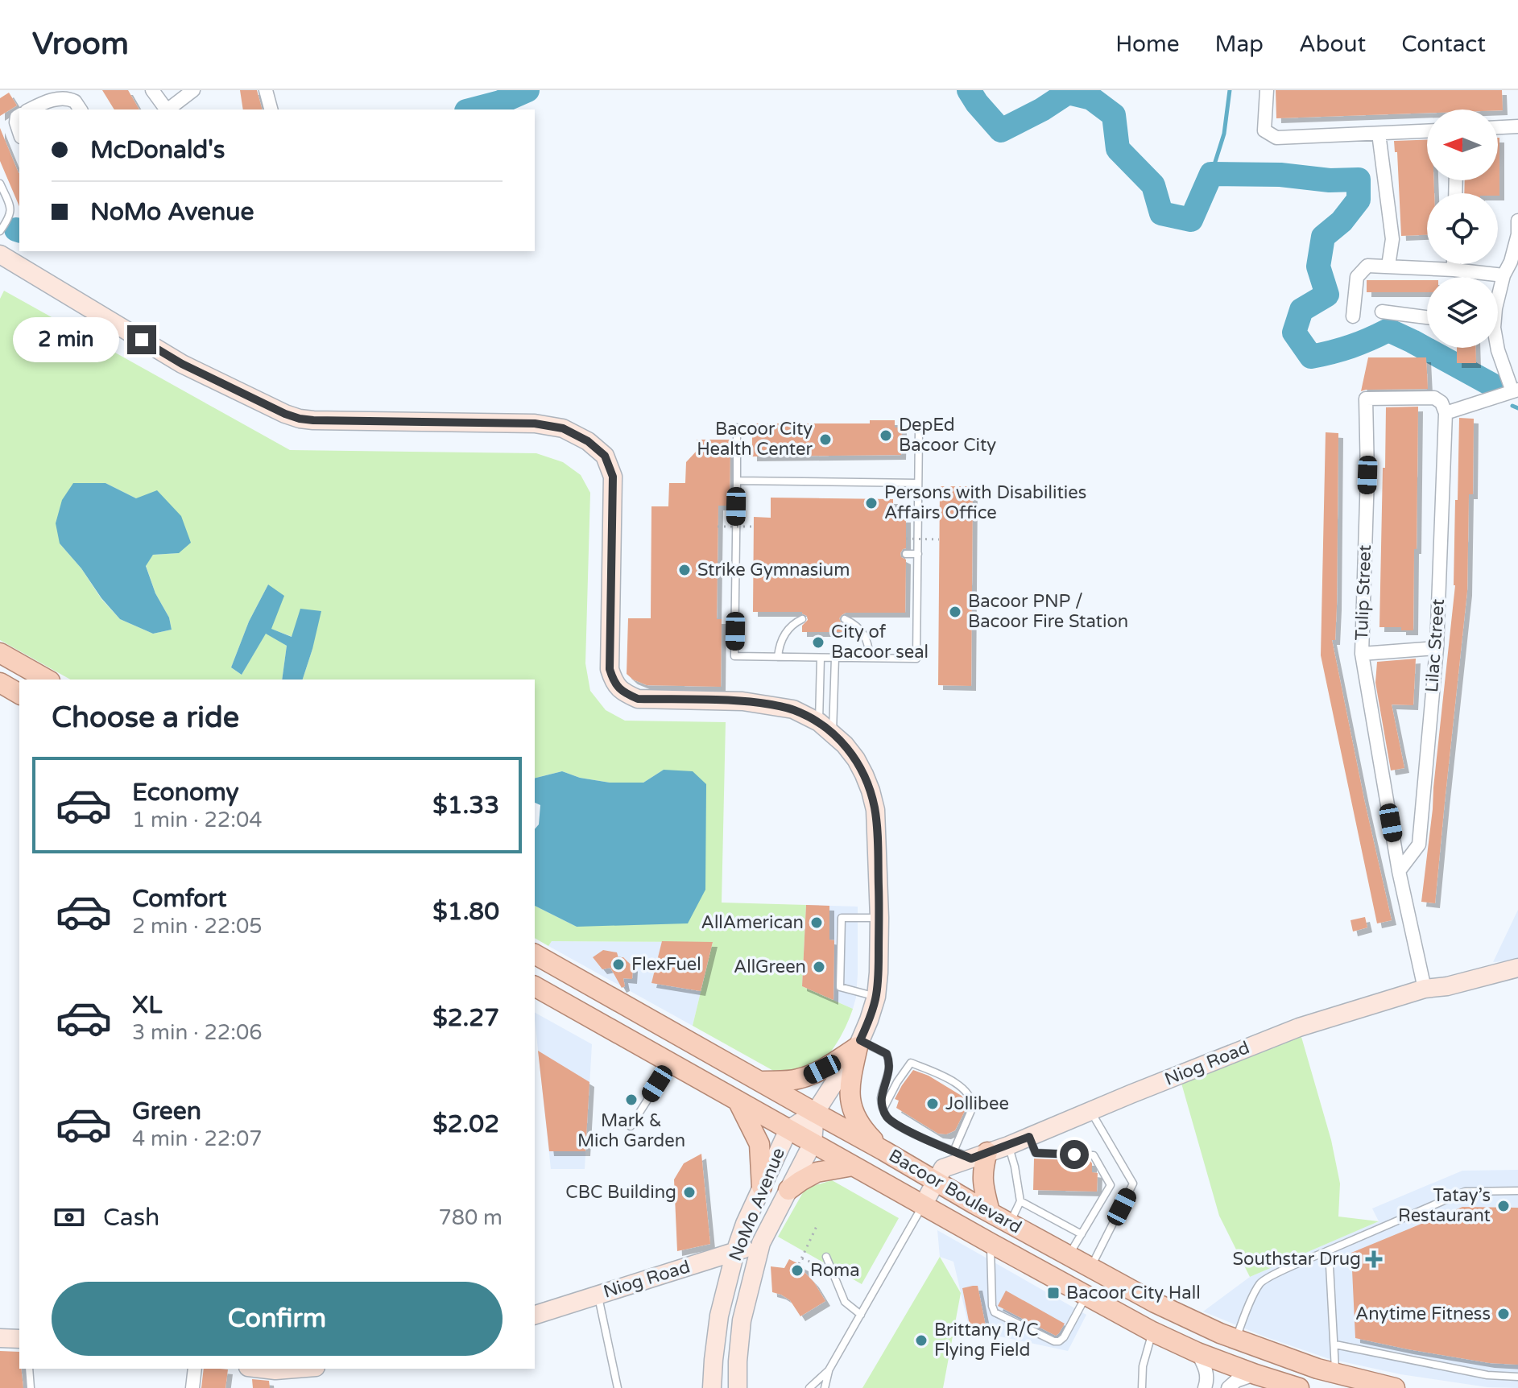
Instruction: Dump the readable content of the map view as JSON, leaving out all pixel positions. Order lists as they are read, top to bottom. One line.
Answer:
{"streets":{"main road":["Bacoor Boulevard"],"street":["Tulip Street","Lilac Street","Niog Road","NoMo Avenue"]},"crossings":[["Tulip Street","Lilac Street"],["Tulip Street","Niog Road"],["Niog Road","Bacoor Boulevard"],["Niog Road","NoMo Avenue"],["Bacoor Boulevard","NoMo Avenue"]],"places":{"other":["DepEd Bacoor City","Bacoor City Health Center","Persons with Disabilities Affairs Office","Strike Gymnasium","Bacoor PNP / Bacoor Fire Station","City of Bacoor seal","AllAmerican","FlexFuel","AllGreen","Mark & Mich Garden","Jollibee","CBC Building","Tatay’s Restaurant","Roma","Anytime Fitness","Brittany R/C Flying Field"],"health":["Southstar Drug"],"transit":["Bacoor City Hall"]},"north":"left","page":{"header":"Vroom","nav":["Home","Map","About","Contact"],"banner":["McDonald's","NoMo Avenue"],"bubble":"2 min","heading":"Choose a ride","list":[{"name":"Economy","note":"1 min · 22:04","value":"$1.33"},{"name":"Comfort","note":"2 min · 22:05","value":"$1.80"},{"name":"XL","note":"3 min · 22:06","value":"$2.27"},{"name":"Green","note":"4 min · 22:07","value":"$2.02"}],"pay":["Cash","780 m"],"buttons":"Confirm"}}
